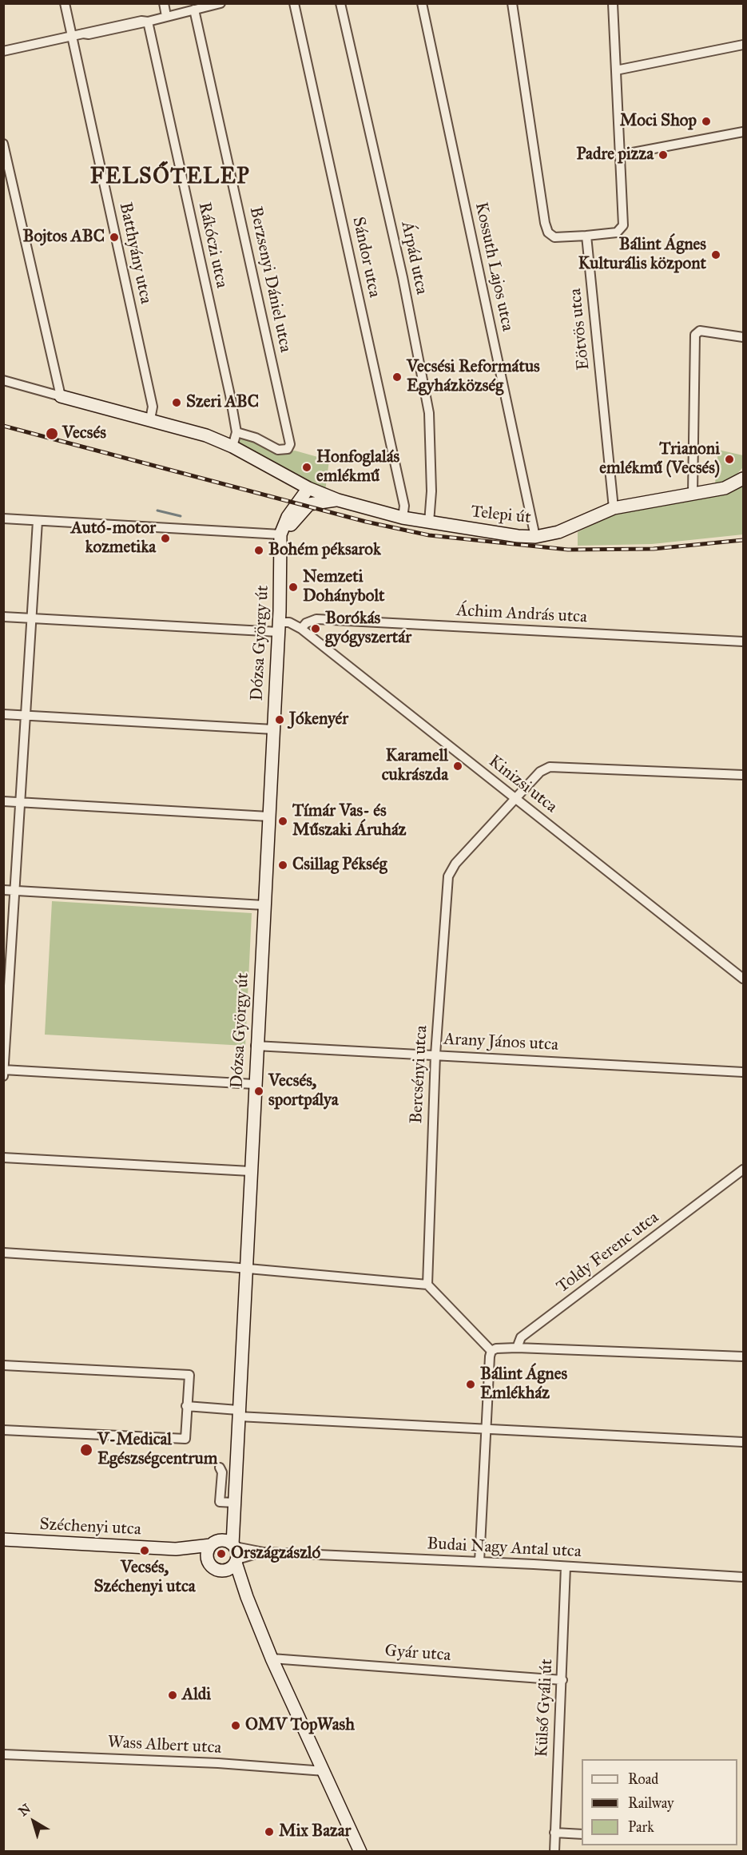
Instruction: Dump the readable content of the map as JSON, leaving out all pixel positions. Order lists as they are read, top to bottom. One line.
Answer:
{"streets":{"main road":["Telepi út","Dózsa György út","Széchenyi utca"],"street":["Rákóczi utca","Batthyány utca","Sándor utca","Árpád utca","Kossuth Lajos utca","Berzsenyi Dániel utca","Eötvös utca","Áchim András utca","Kinizsi utca","Arany János utca","Bercsényi utca","Toldy Ferenc utca","Budai Nagy Antal utca","Gyár utca","Külső Gyáli út","Wass Albert utca"]},"crossings":[["Rákóczi utca","Berzsenyi Dániel utca"],["Rákóczi utca","Telepi út"],["Batthyány utca","Telepi út"],["Sándor utca","Telepi út"],["Árpád utca","Telepi út"],["Kossuth Lajos utca","Telepi út"],["Eötvös utca","Telepi út"],["Telepi út","Dózsa György út"],["Áchim András utca","Kinizsi utca"],["Dózsa György út","Kinizsi utca"],["Dózsa György út","Arany János utca"],["Dózsa György út","Széchenyi utca"],["Dózsa György út","Budai Nagy Antal utca"],["Kinizsi utca","Bercsényi utca"],["Arany János utca","Bercsényi utca"],["Széchenyi utca","Budai Nagy Antal utca"],["Budai Nagy Antal utca","Külső Gyáli út"],["Gyár utca","Külső Gyáli út"]],"districts":["FELSŐTELEP"],"places":["Moci Shop","Padre pizza","Bojtos ABC","Bálint Ágnes Kulturális központ","Vecsési Református Egyházközség","Szeri ABC","Vecsés","Trianoni emlékmű (Vecsés)","Honfoglalás emlékmű","Autó-motor kozmetika","Bohém péksarok","Nemzeti Dohánybolt","Borókás gyógyszertár","Jókenyér","Karamell cukrászda","Tímár Vas- és Műszaki Áruház","Csillag Pékség","Vecsés, sportpálya","Bálint Ágnes Emlékház","V-Medical Egészségcentrum","Vecsés, Széchenyi utca","Országzászló","Aldi","OMV TopWash","Mix Bazar"],"legend":["Road","Railway","Park"],"north":"top left"}
